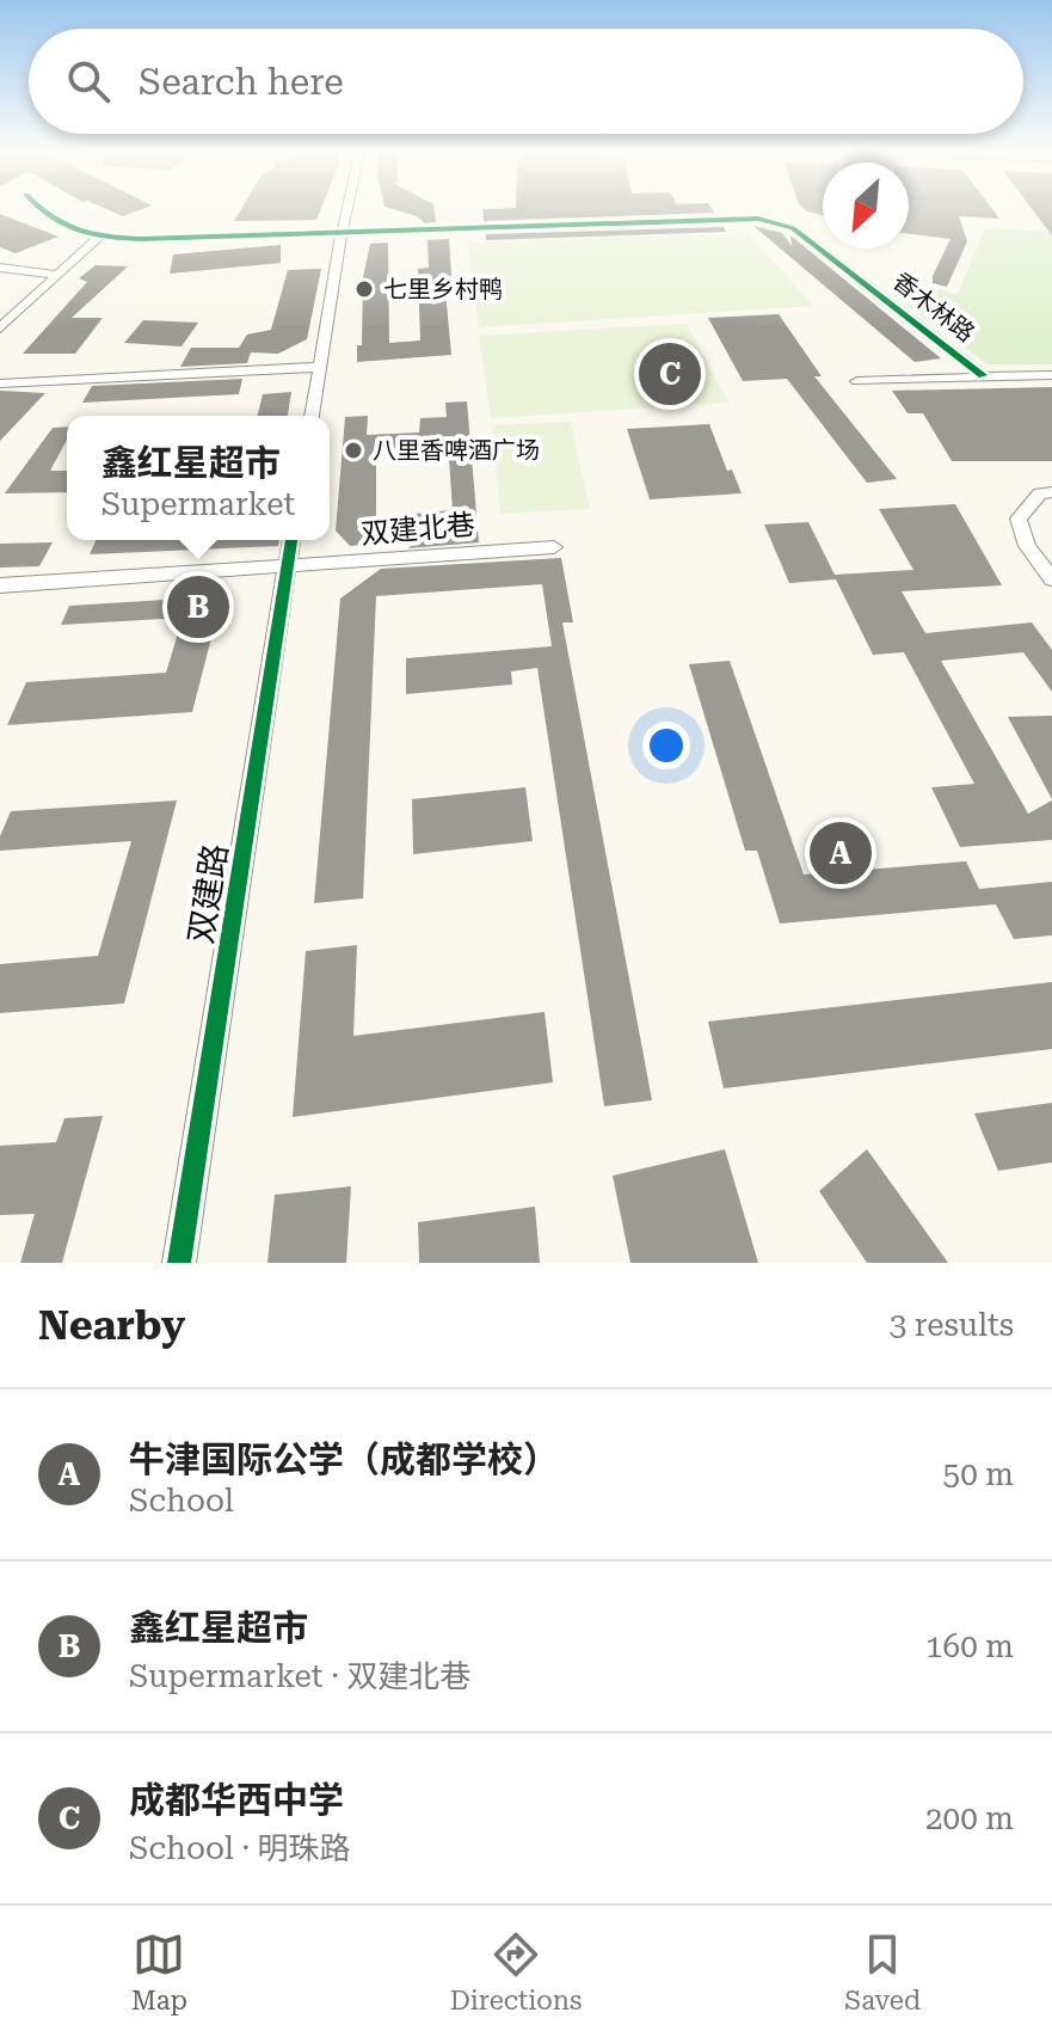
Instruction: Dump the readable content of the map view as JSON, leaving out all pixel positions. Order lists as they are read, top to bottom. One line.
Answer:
{"streets":{"street":["香木林路","双建北巷","双建路"]},"crossings":[["双建北巷","双建路"]],"places":["七里乡村鸭","八里香啤酒广场"],"north":"bottom left","page":{"search":"Search here","pins":["C","B","A"],"popup":["鑫红星超市","Supermarket"],"heading":["Nearby","3 results"],"list":[{"mark":"A","name":"牛津国际公学（成都学校）","note":"School","value":"50 m"},{"mark":"B","name":"鑫红星超市","note":"Supermarket · 双建北巷","value":"160 m"},{"mark":"C","name":"成都华西中学","note":"School · 明珠路","value":"200 m"}],"nav":["Map","Directions","Saved"]}}
